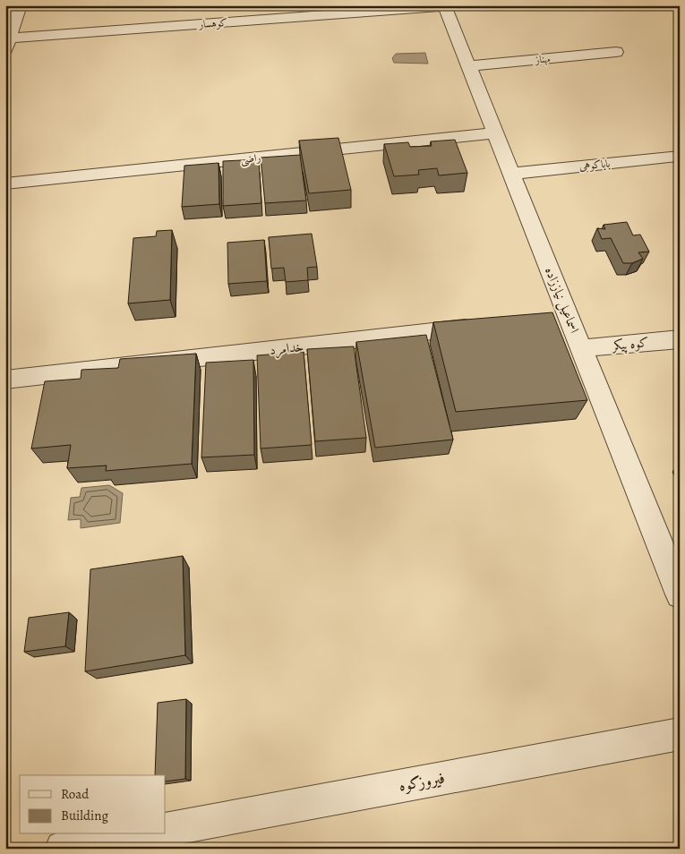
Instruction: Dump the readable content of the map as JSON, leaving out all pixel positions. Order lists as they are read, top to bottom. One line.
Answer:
{"streets":{"street":["کوهسار","مهناز","راضی","باباکوهی","اسماعیل نیاززاده","کوه پیکر","خدامرد","فیروزکوه"]},"crossings":[["کوهسار","اسماعیل نیاززاده"],["مهناز","اسماعیل نیاززاده"],["راضی","اسماعیل نیاززاده"],["باباکوهی","اسماعیل نیاززاده"],["اسماعیل نیاززاده","کوه پیکر"]],"legend":["Road","Building"]}
